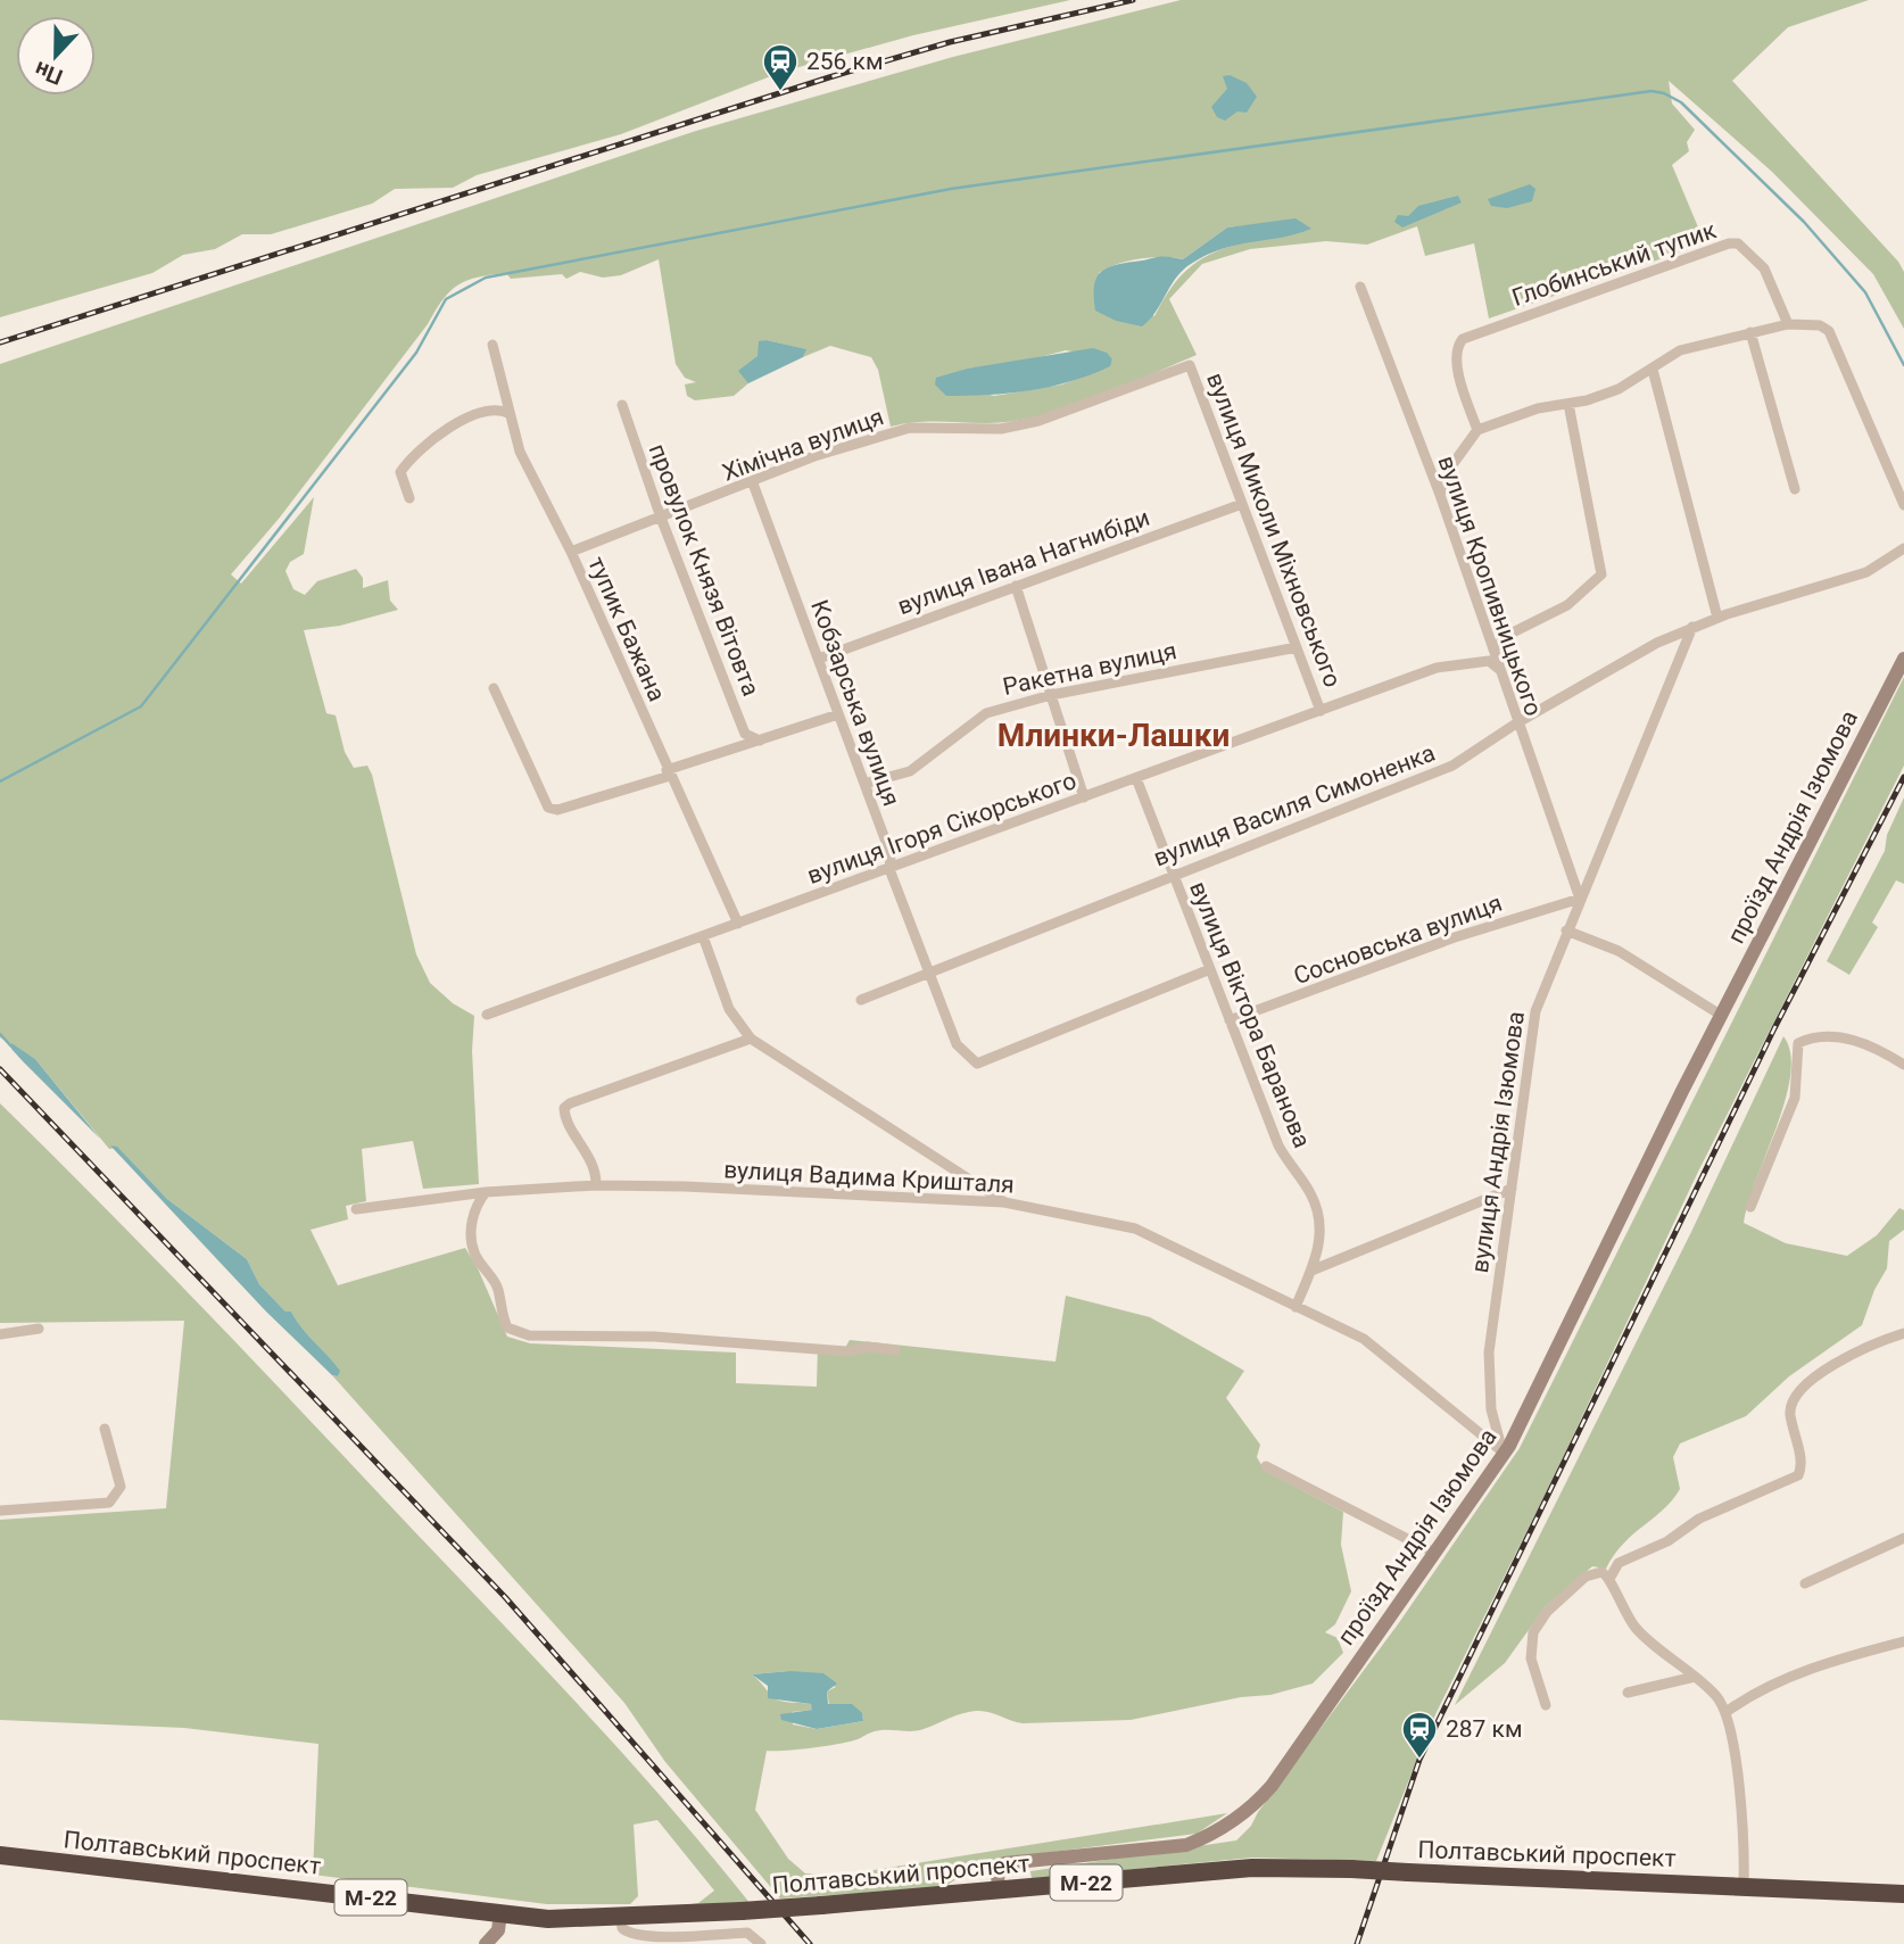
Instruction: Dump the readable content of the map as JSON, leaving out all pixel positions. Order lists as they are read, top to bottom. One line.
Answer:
{"streets":{"highway":["Полтавський проспект","М-22"],"street":["Глобинський тупик","Хімічна вулиця","вулиця Миколи Міхновського","вулиця Івана Нагнибіди","провулок Князя Вітовта","вулиця Кропивницького","тупик Бажана","Ракетна вулиця","Кобзарська вулиця","вулиця Василя Симоненка","проїзд Андрія Ізюмова","вулиця Ігоря Сікорського","Сосновська вулиця","вулиця Віктора Баранова","вулиця Андрія Ізюмова","вулиця Вадима Кришталя"]},"crossings":[["Хімічна вулиця","вулиця Миколи Міхновського"],["Хімічна вулиця","провулок Князя Вітовта"],["Хімічна вулиця","тупик Бажана"],["Хімічна вулиця","Кобзарська вулиця"],["вулиця Миколи Міхновського","вулиця Івана Нагнибіди"],["вулиця Миколи Міхновського","Ракетна вулиця"],["вулиця Миколи Міхновського","вулиця Ігоря Сікорського"],["вулиця Івана Нагнибіди","Кобзарська вулиця"],["вулиця Кропивницького","вулиця Василя Симоненка"],["вулиця Кропивницького","вулиця Ігоря Сікорського"],["вулиця Кропивницького","Сосновська вулиця"],["вулиця Кропивницького","вулиця Андрія Ізюмова"],["тупик Бажана","вулиця Ігоря Сікорського"],["Ракетна вулиця","Кобзарська вулиця"],["Кобзарська вулиця","вулиця Василя Симоненка"],["Кобзарська вулиця","вулиця Ігоря Сікорського"],["Кобзарська вулиця","вулиця Віктора Баранова"],["вулиця Василя Симоненка","вулиця Віктора Баранова"],["вулиця Василя Симоненка","вулиця Андрія Ізюмова"],["проїзд Андрія Ізюмова","вулиця Андрія Ізюмова"],["проїзд Андрія Ізюмова","вулиця Вадима Кришталя"],["проїзд Андрія Ізюмова","Полтавський проспект"],["вулиця Ігоря Сікорського","вулиця Віктора Баранова"],["Сосновська вулиця","вулиця Віктора Баранова"],["Сосновська вулиця","вулиця Андрія Ізюмова"],["вулиця Віктора Баранова","вулиця Вадима Кришталя"],["вулиця Андрія Ізюмова","вулиця Вадима Кришталя"]],"districts":["Млинки-Лашки"],"places":{"station":["256 км","287 км"]},"north":"bottom"}
